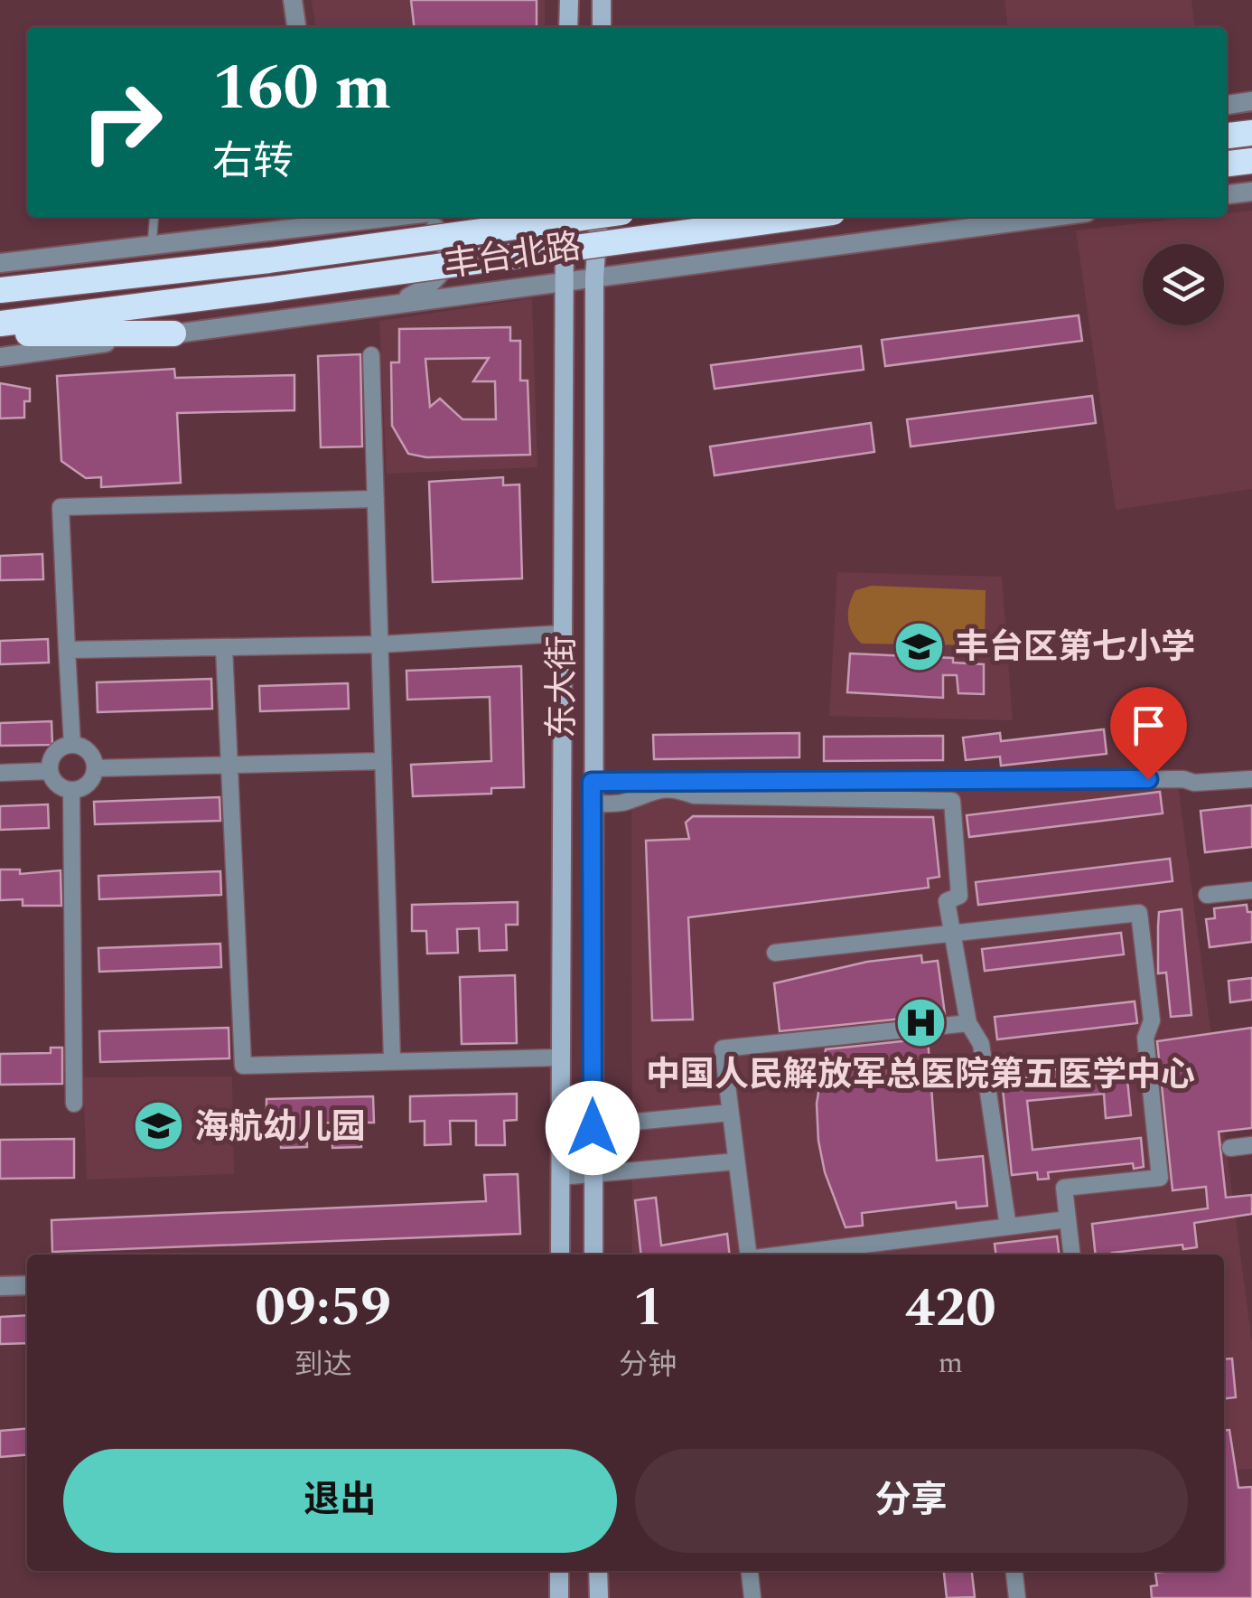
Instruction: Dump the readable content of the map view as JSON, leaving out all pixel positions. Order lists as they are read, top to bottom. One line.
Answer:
{"streets":{"highway":["丰台北路"],"main road":["东大街"]},"crossings":[["丰台北路","东大街"]],"places":{"school or university":["丰台区第七小学","海航幼儿园"],"hospital":["中国人民解放军总医院第五医学中心"]},"page":{"turn":["160 m","右转"],"eta":["09:59","到达","1","分钟","420","m"],"buttons":["退出","分享"]}}
